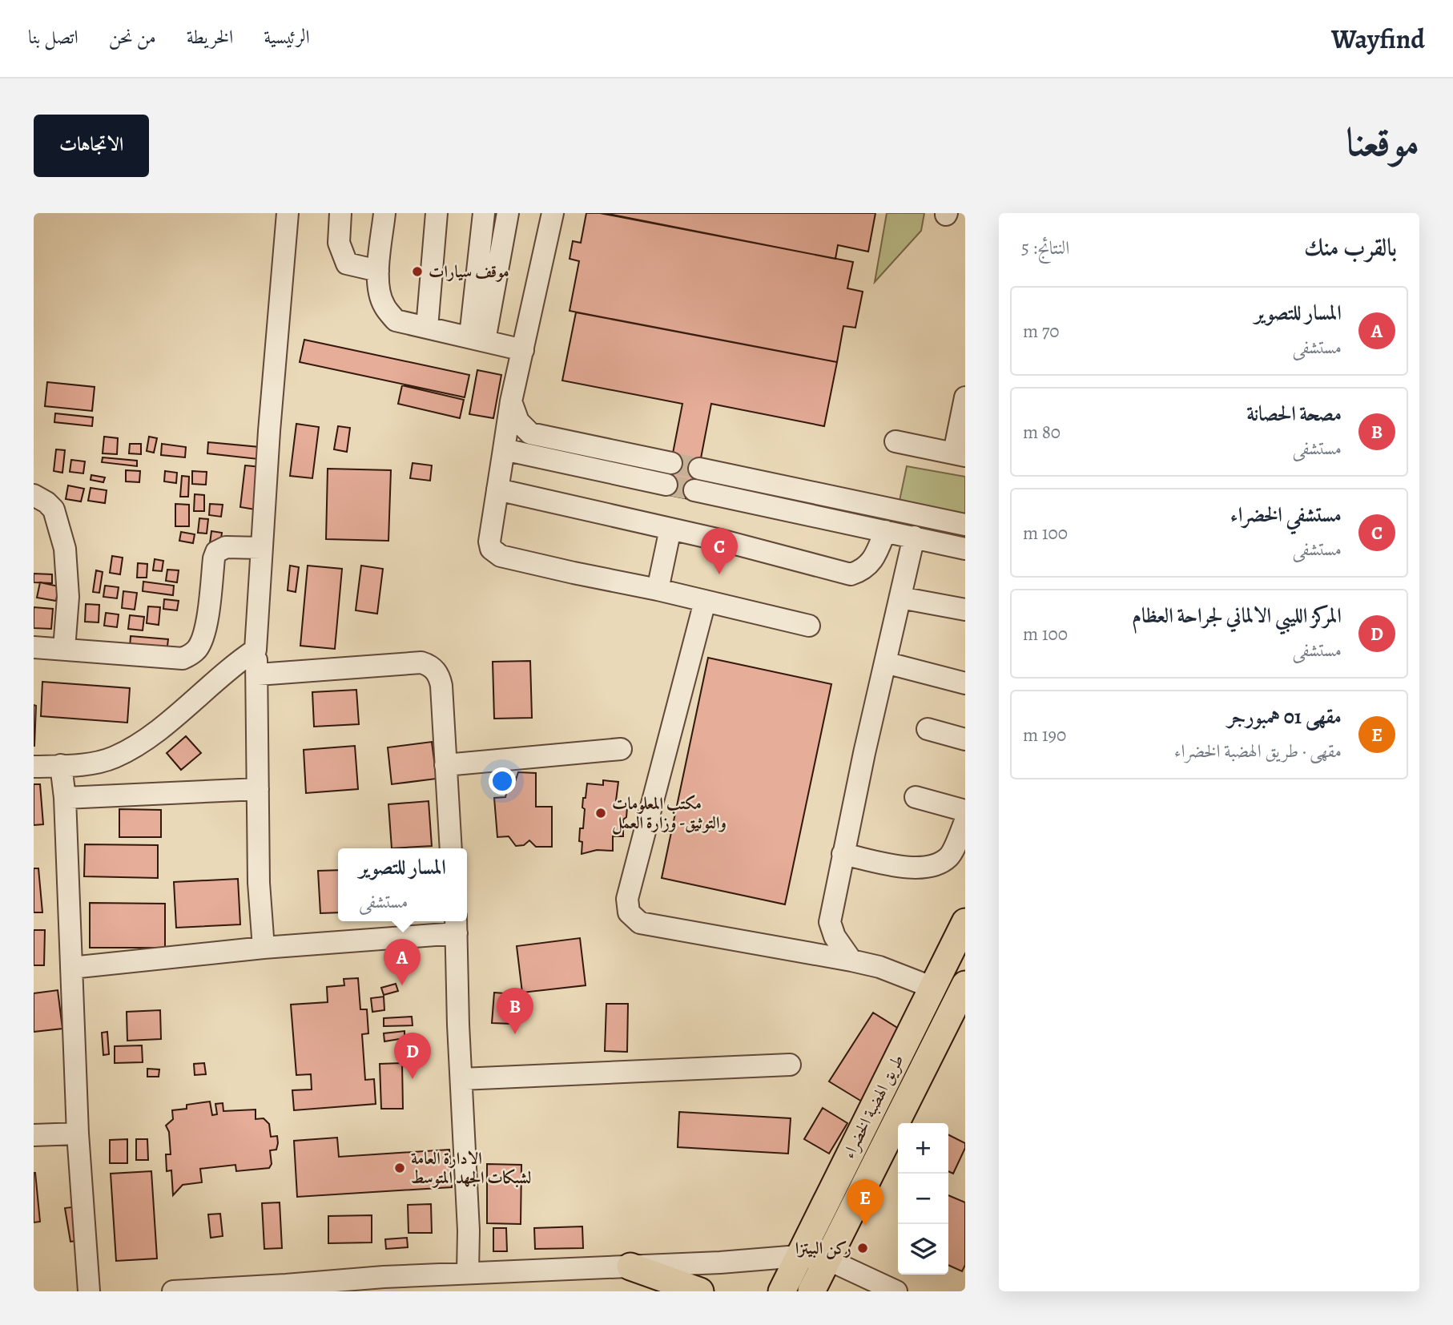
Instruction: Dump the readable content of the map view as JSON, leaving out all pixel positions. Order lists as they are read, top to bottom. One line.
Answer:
{"streets":{"main road":["طريق الهضبة الخضراء"]},"places":["موقف سيارات","مكتب المعلومات والتوثيق- وزارة العمل","الادارة العامة لشبكات الجهد المتوسط","ركن البيتزا"],"page":{"header":"Wayfind","nav":["الرئيسية","الخريطة","من نحن","اتصل بنا"],"title":"موقعنا","buttons":"الاتجاهات","heading":["بالقرب منك","النتائج: 5"],"list":[{"mark":"A","name":"المسار للتصوير","note":"مستشفى","value":"70 m"},{"mark":"B","name":"مصحة الحصانة","note":"مستشفى","value":"80 m"},{"mark":"C","name":"مستشفي الخضراء","note":"مستشفى","value":"100 m"},{"mark":"D","name":"المركز الليبي الالماني لجراحة العظام","note":"مستشفى","value":"100 m"},{"mark":"E","name":"مقهى 01 همبورجر","note":"مقهى · طريق الهضبة الخضراء","value":"190 m"}],"pins":["C","A","B","D","E"],"popup":["المسار للتصوير","مستشفى"],"map_buttons":["+","−"]}}
